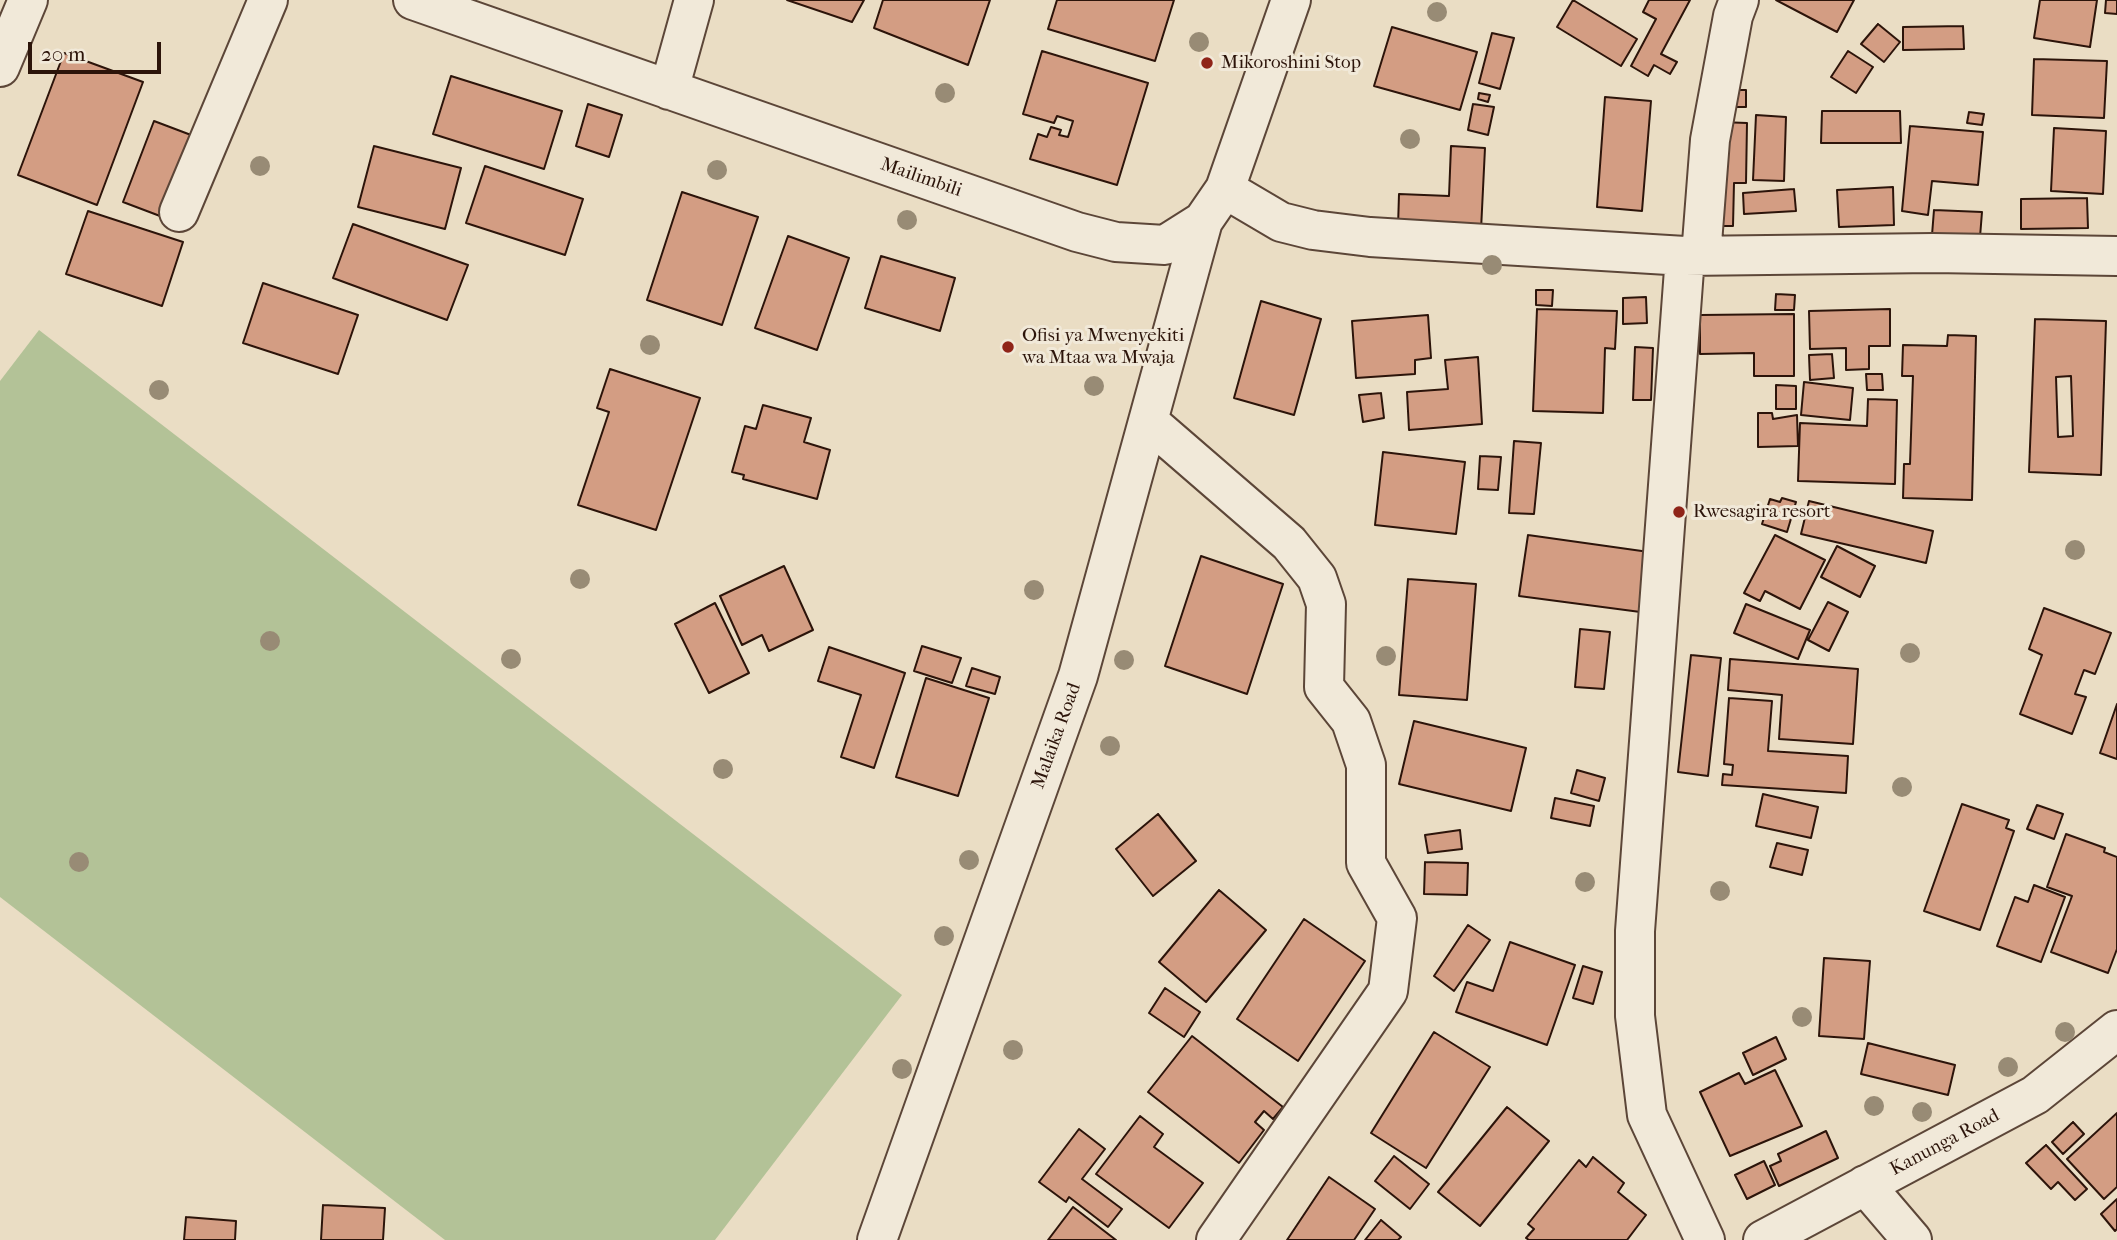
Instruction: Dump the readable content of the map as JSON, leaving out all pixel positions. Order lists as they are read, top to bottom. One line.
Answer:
{"streets":{"street":["Mailimbili","Malaika Road","Kanunga Road"]},"crossings":[["Mailimbili","Malaika Road"]],"places":["Mikoroshini Stop","Ofisi ya Mwenyekiti wa Mtaa wa Mwaja","Rwesagira resort"],"scale_bar":"20 m"}
